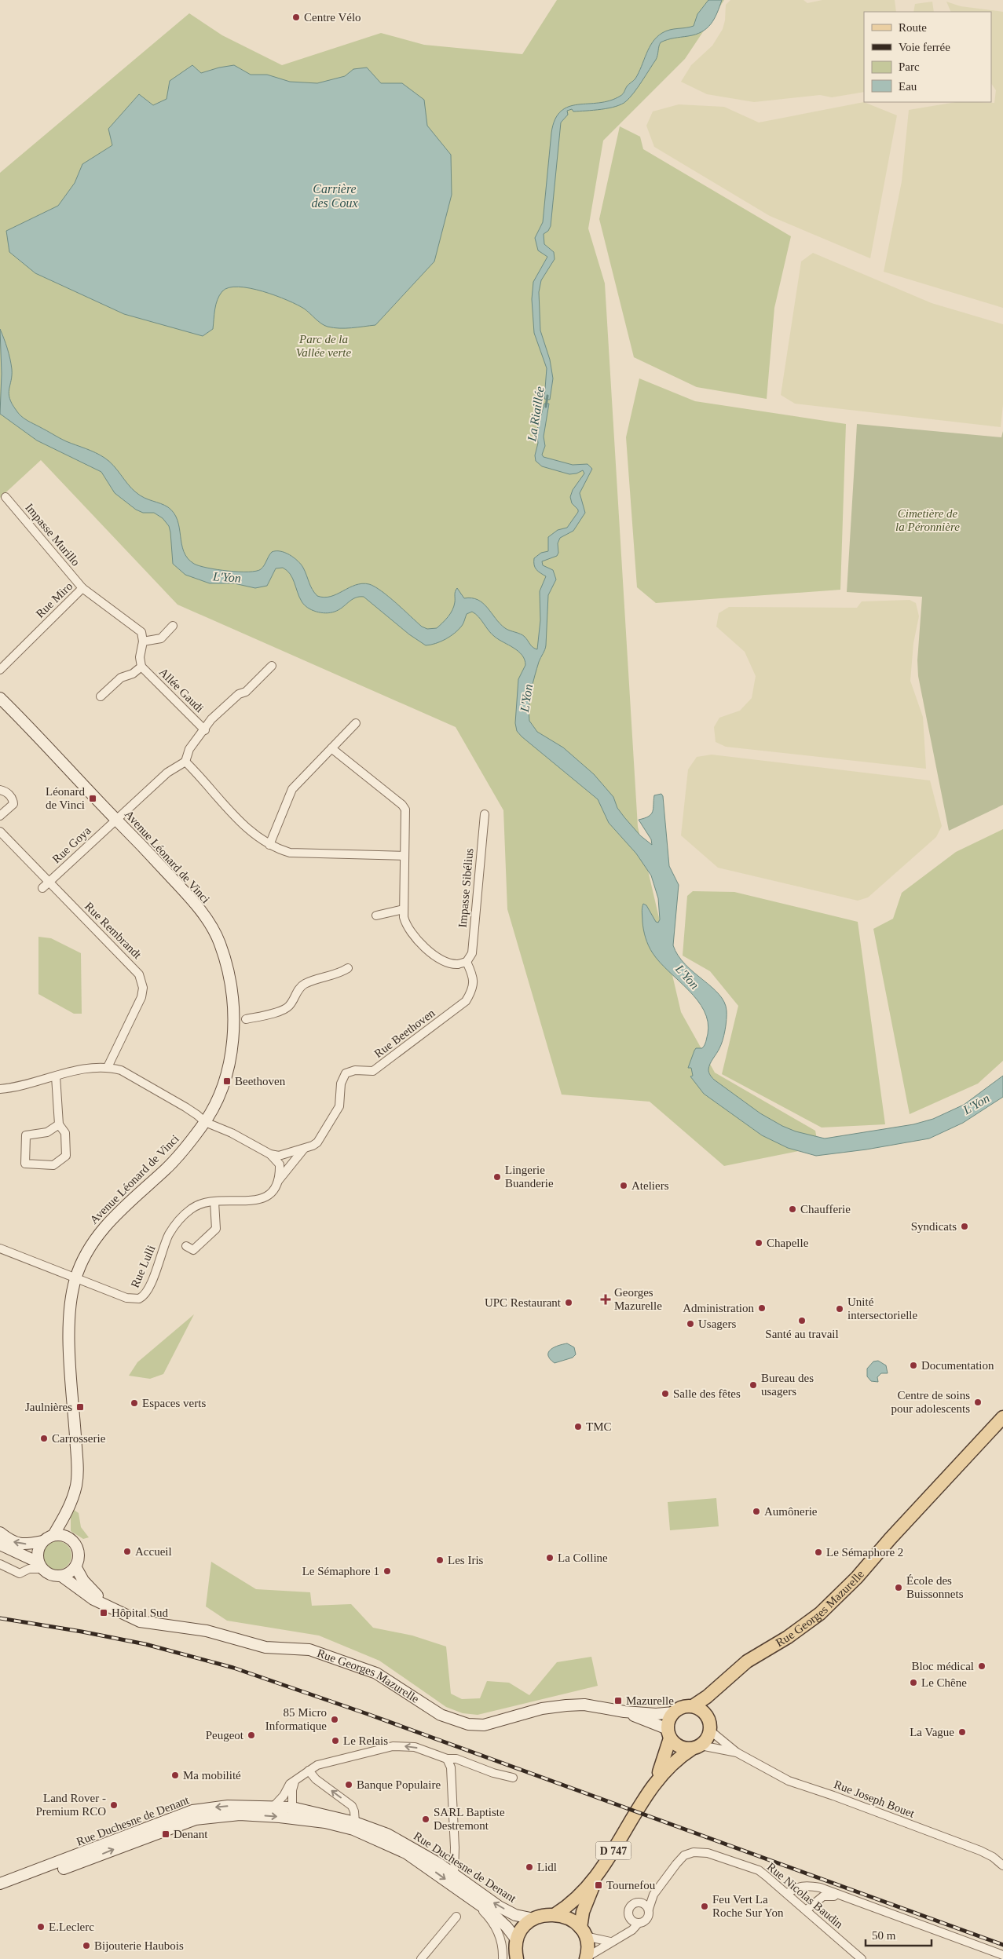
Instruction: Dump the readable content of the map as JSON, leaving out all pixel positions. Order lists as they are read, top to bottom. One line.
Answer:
{"streets":{"main road":["Avenue Léonard de Vinci","Rue Georges Mazurelle","Rue Duchesne de Denant","D 747"],"street":["Impasse Murillo","Rue Miro","Allée Gaudi","Rue Goya","Impasse Sibélius","Rue Rembrandt","Rue Beethoven","Rue Lulli","Rue Joseph Bouet","Rue Nicolas Baudin"]},"crossings":[["Impasse Murillo","Rue Miro"],["Rue Goya","Avenue Léonard de Vinci"],["Rue Goya","Rue Rembrandt"],["Avenue Léonard de Vinci","Rue Lulli"],["Avenue Léonard de Vinci","Rue Georges Mazurelle"],["Impasse Sibélius","Rue Beethoven"],["Rue Georges Mazurelle","Rue Joseph Bouet"],["Rue Georges Mazurelle","D 747"],["Rue Joseph Bouet","D 747"]],"water":["Carrière des Coux","La Riaillée","L'Yon"],"parks":["Parc de la Vallée verte","Cimetière de la Péronnière"],"places":{"other":["Centre Vélo","Lingerie Buanderie","Ateliers","Chaufferie","Syndicats","Chapelle","UPC Restaurant","Administration","Unité intersectorielle","Santé au travail","Usagers","Documentation","Bureau des usagers","Salle des fêtes","Centre de soins pour adolescents","Espaces verts","TMC","Carrosserie","Aumônerie","Accueil","Le Sémaphore 2","La Colline","Les Iris","Le Sémaphore 1","École des Buissonnets","Bloc médical","Le Chêne","85 Micro Informatique","La Vague","Peugeot","Le Relais","Ma mobilité","Banque Populaire","Land Rover - Premium RCO","SARL Baptiste Destremont","Lidl","Feu Vert La Roche Sur Yon","E.Leclerc","Bijouterie Haubois"],"transit":["Léonard de Vinci","Beethoven","Jaulnières","Hôpital Sud","Mazurelle","Denant","Tournefou"],"health":["Georges Mazurelle"]},"legend":["Route","Voie ferrée","Parc","Eau"],"scale_bar":"50 m"}
